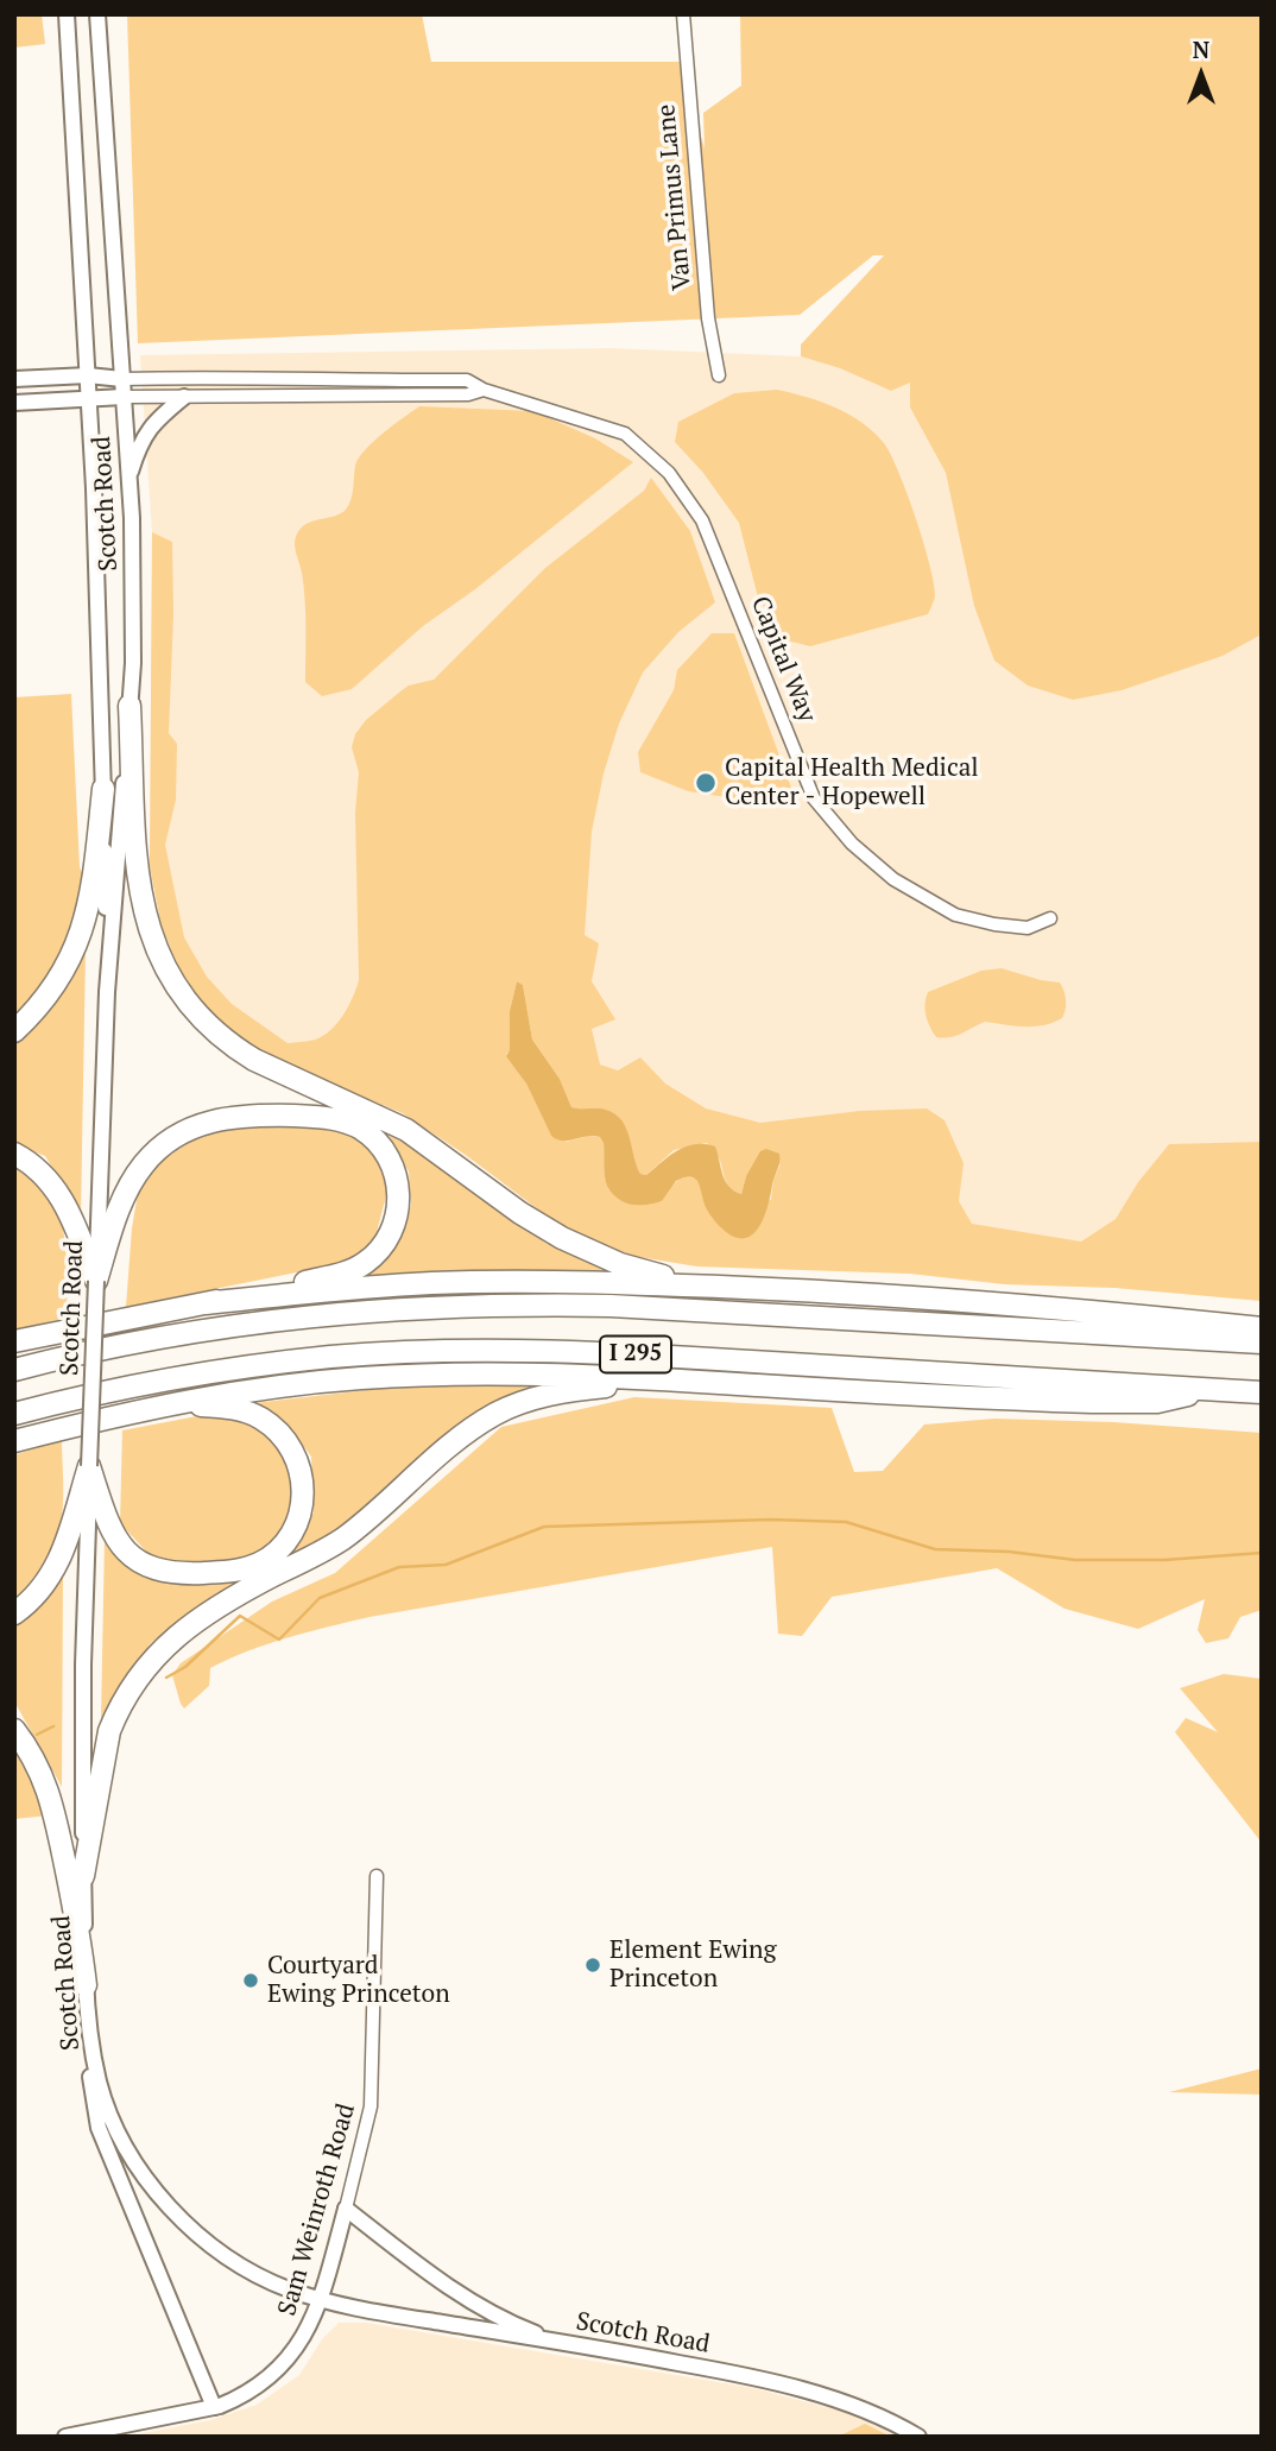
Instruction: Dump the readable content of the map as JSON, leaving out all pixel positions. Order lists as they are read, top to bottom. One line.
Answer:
{"streets":{"highway":["I 295"],"main road":["Scotch Road","Sam Weinroth Road"],"street":["Van Primus Lane","Capital Way"]},"crossings":[["Scotch Road","Capital Way"],["Scotch Road","Sam Weinroth Road"]],"places":["Capital Health Medical Center - Hopewell","Element Ewing Princeton","Courtyard Ewing Princeton"],"north":"top"}
